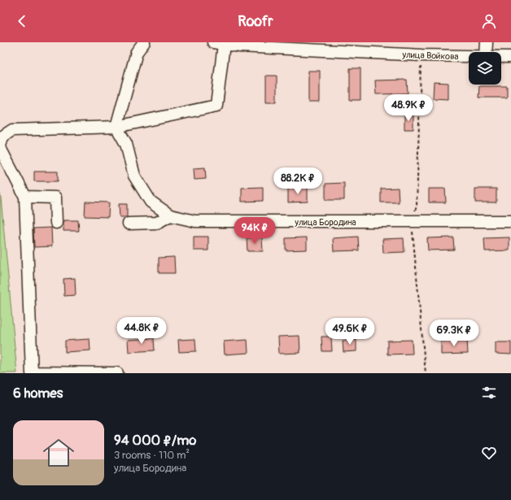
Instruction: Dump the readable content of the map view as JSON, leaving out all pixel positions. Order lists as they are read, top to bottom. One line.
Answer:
{"streets":{"street":["улица Войкова","улица Бородина"]},"page":{"header":"Roofr","price":["48.9K ₽","88.2K ₽","94K ₽","44.8K ₽","49.6K ₽","69.3K ₽"],"heading":"6 homes","list":[{"name":"94 000 ₽/mo","note":"3 rooms · 110 m² · улица Бородина"}]}}
